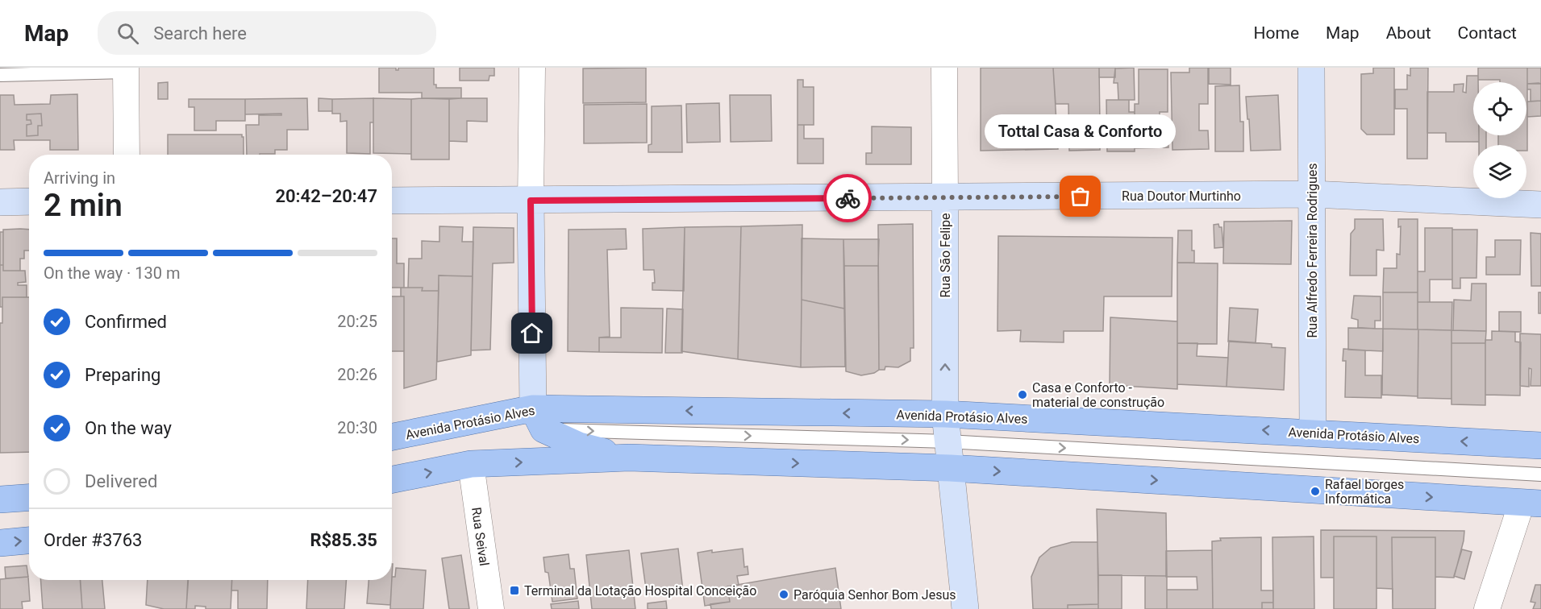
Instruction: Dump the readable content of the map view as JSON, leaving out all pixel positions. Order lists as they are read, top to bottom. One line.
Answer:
{"streets":{"main road":["Avenida Protásio Alves"],"street":["Rua Doutor Murtinho","Rua Alfredo Ferreira Rodrigues","Rua São Felipe","Rua Seival"]},"crossings":[["Rua Doutor Murtinho","Rua Alfredo Ferreira Rodrigues"],["Rua Doutor Murtinho","Rua São Felipe"],["Rua Alfredo Ferreira Rodrigues","Avenida Protásio Alves"],["Rua São Felipe","Avenida Protásio Alves"]],"one_way":["Rua São Felipe"],"places":{"other":["Tottal Casa & Conforto","Casa e Conforto - material de construção","Rafael borges Informática","Paróquia Senhor Bom Jesus"],"transit":["Terminal da Lotação Hospital Conceição"]},"page":{"header":"Map","search":"Search here","nav":["Home","Map","About","Contact"],"bubble":"Tottal Casa & Conforto","heading":["2 min","Arriving in","20:42–20:47"],"panel":["Order #3763","R$85.35"],"bar":"On the way · 130 m","list":[["Confirmed","20:25"],["Preparing","20:26"],["On the way","20:30"],"Delivered"]}}
